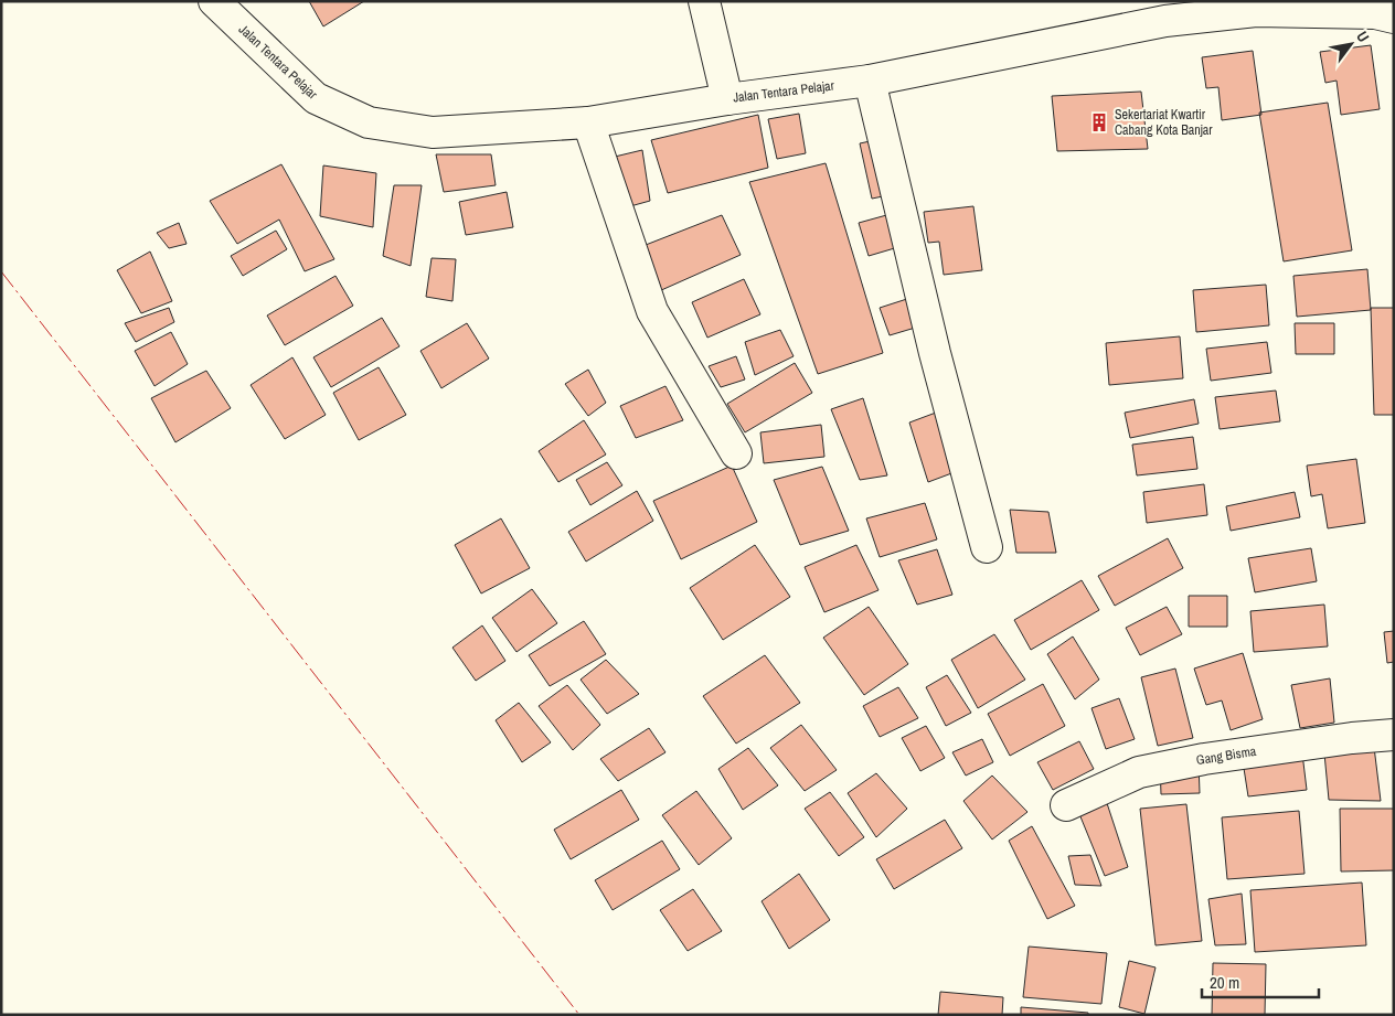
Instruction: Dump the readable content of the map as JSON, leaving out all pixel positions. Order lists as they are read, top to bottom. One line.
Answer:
{"streets":{"street":["Jalan Tentara Pelajar","Gang Bisma"]},"places":{"building":["Sekertariat Kwartir Cabang Kota Banjar"]},"scale_bar":"20 m","north":"top right"}
